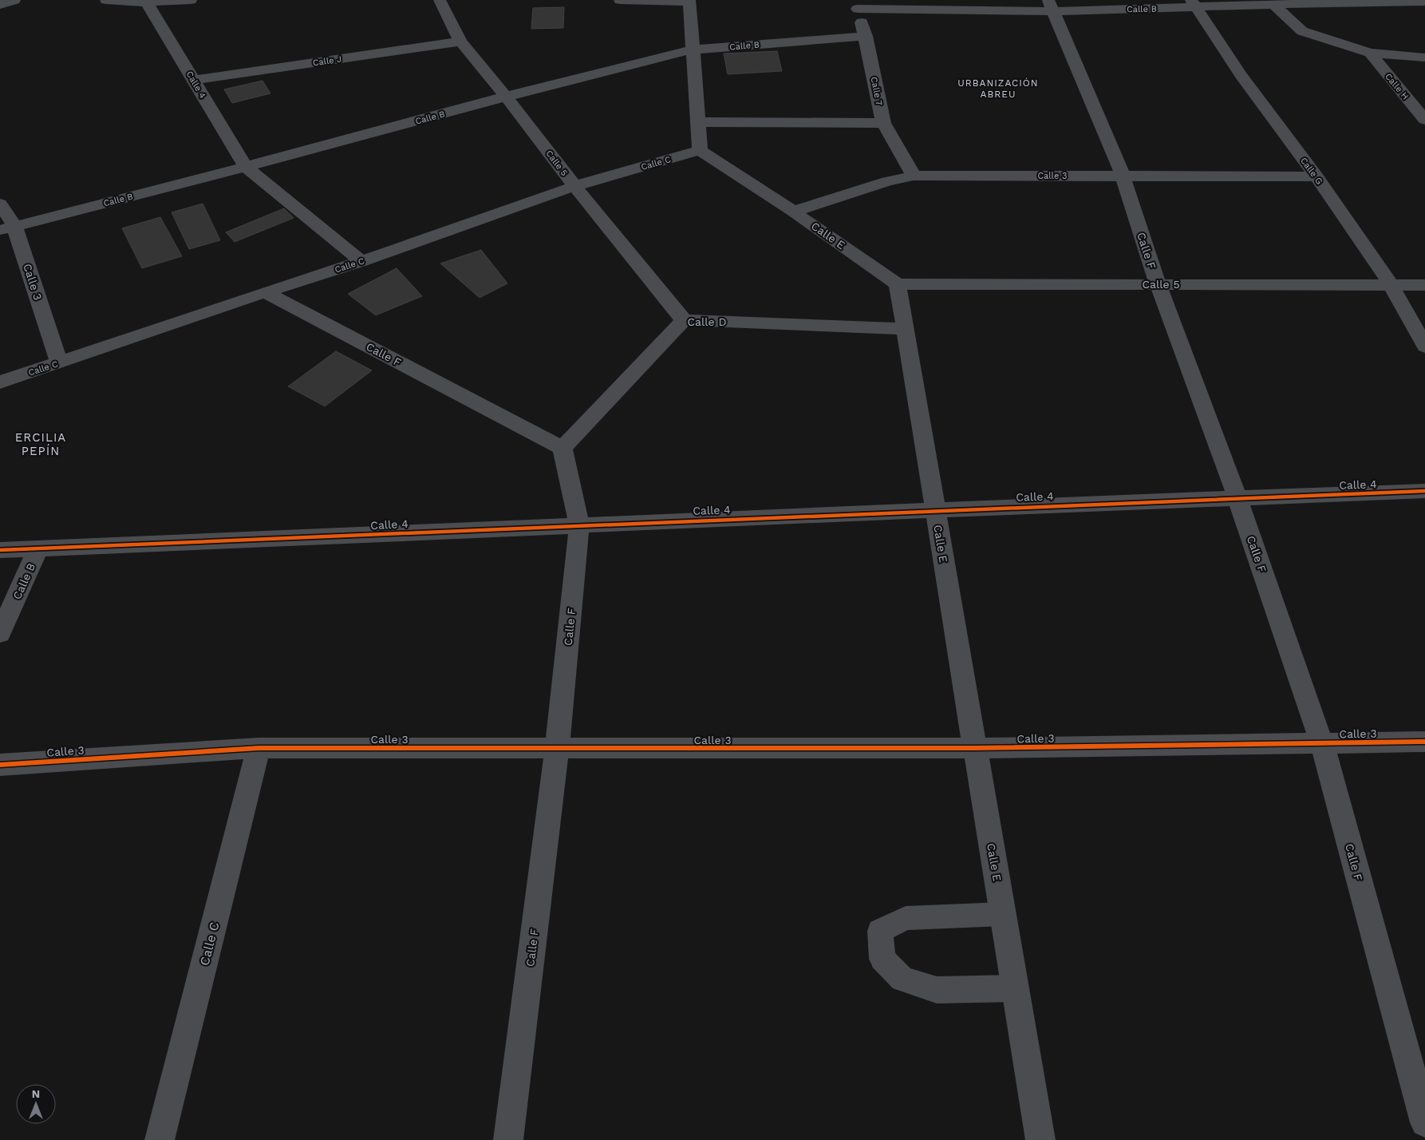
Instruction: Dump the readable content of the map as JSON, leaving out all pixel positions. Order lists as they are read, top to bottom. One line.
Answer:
{"streets":{"street":["Calle B","Calle J","Calle 4","Calle H","Calle 7","Calle 5","Calle C","Calle G","Calle 3","Calle E","Calle F","Calle D"]},"crossings":[["Calle B","Calle 4"],["Calle B","Calle 7"],["Calle B","Calle 5"],["Calle B","Calle G"],["Calle B","Calle 3"],["Calle B","Calle F"],["Calle J","Calle 4"],["Calle J","Calle 5"],["Calle 4","Calle E"],["Calle 4","Calle F"],["Calle 7","Calle 3"],["Calle 5","Calle C"],["Calle 5","Calle G"],["Calle 5","Calle E"],["Calle 5","Calle F"],["Calle 5","Calle D"],["Calle C","Calle 3"],["Calle C","Calle E"],["Calle C","Calle F"],["Calle G","Calle 3"],["Calle 3","Calle E"],["Calle 3","Calle F"],["Calle E","Calle D"],["Calle F","Calle D"]],"districts":["URBANIZACIÓN ABREU","ERCILIA PEPÍN"],"north":"top"}
